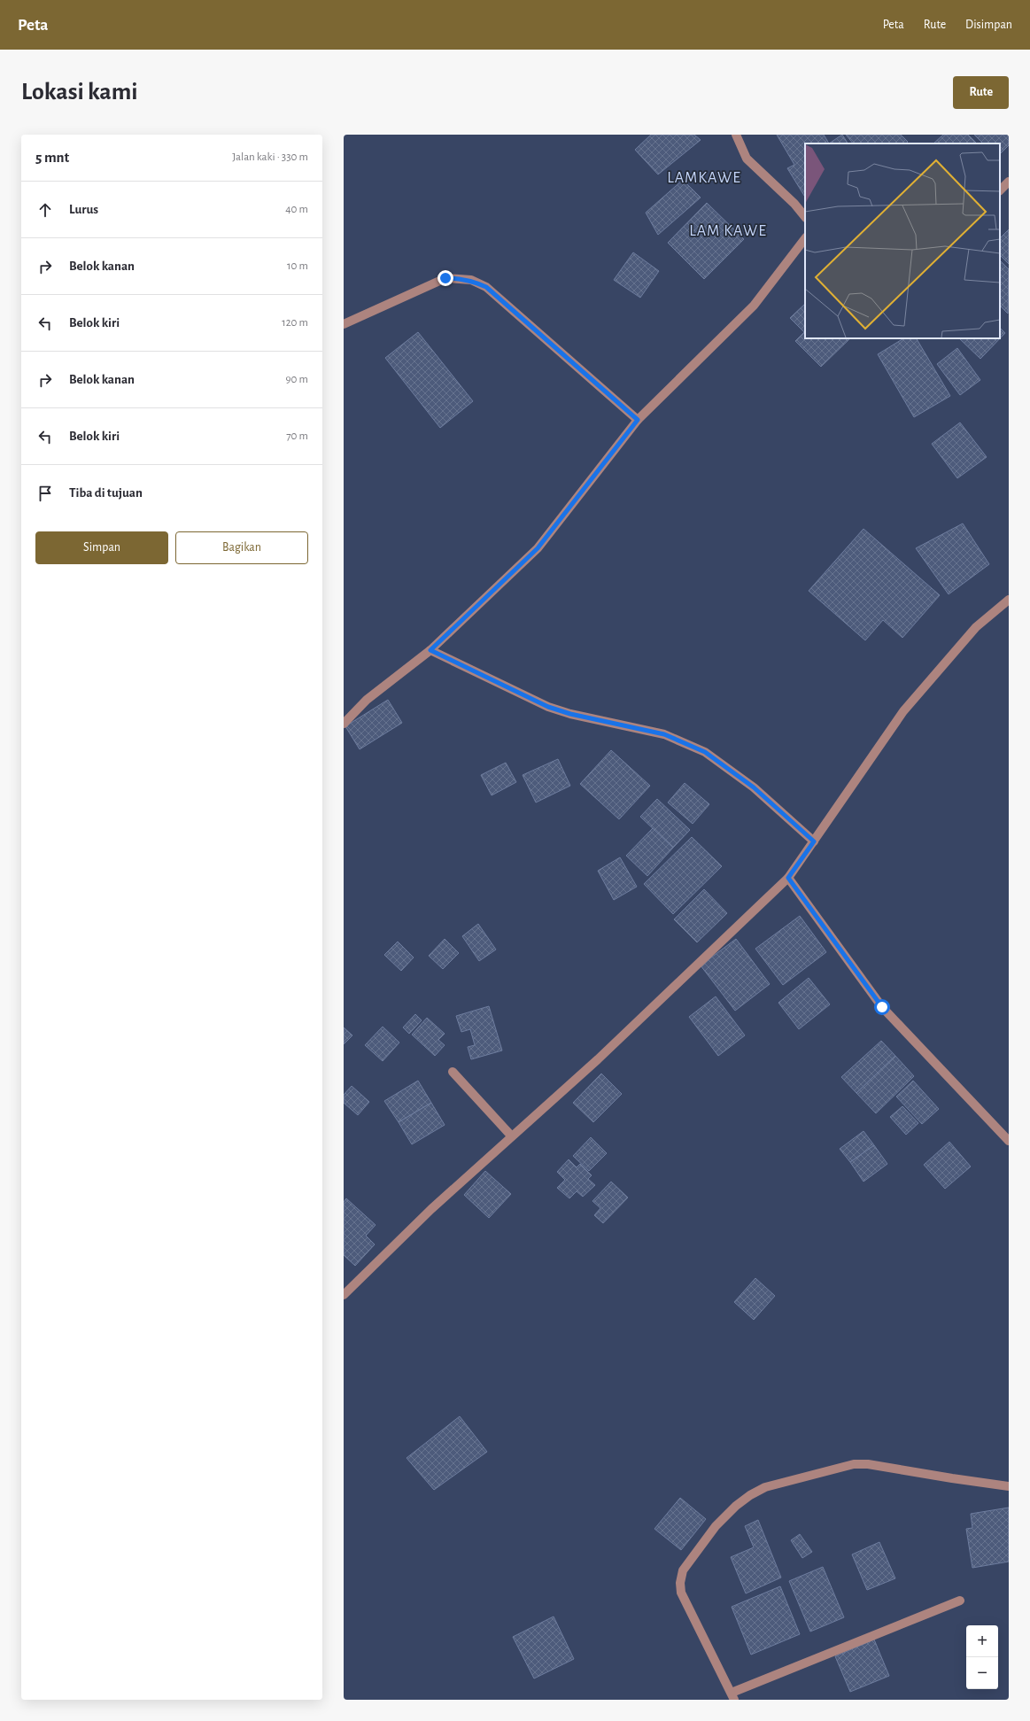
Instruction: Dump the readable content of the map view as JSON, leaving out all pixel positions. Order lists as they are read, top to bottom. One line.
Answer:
{"districts":["LAMKAWE","LAM KAWE"],"page":{"header":"Peta","nav":["Peta","Rute","Disimpan"],"buttons":["Rute",["Simpan","Bagikan"]],"title":"Lokasi kami","heading":["5 mnt","Jalan kaki · 330 m"],"list":[["Lurus","40 m"],["Belok kanan","10 m"],["Belok kiri","120 m"],["Belok kanan","90 m"],["Belok kiri","70 m"],"Tiba di tujuan"],"map_buttons":["+","−"]}}
